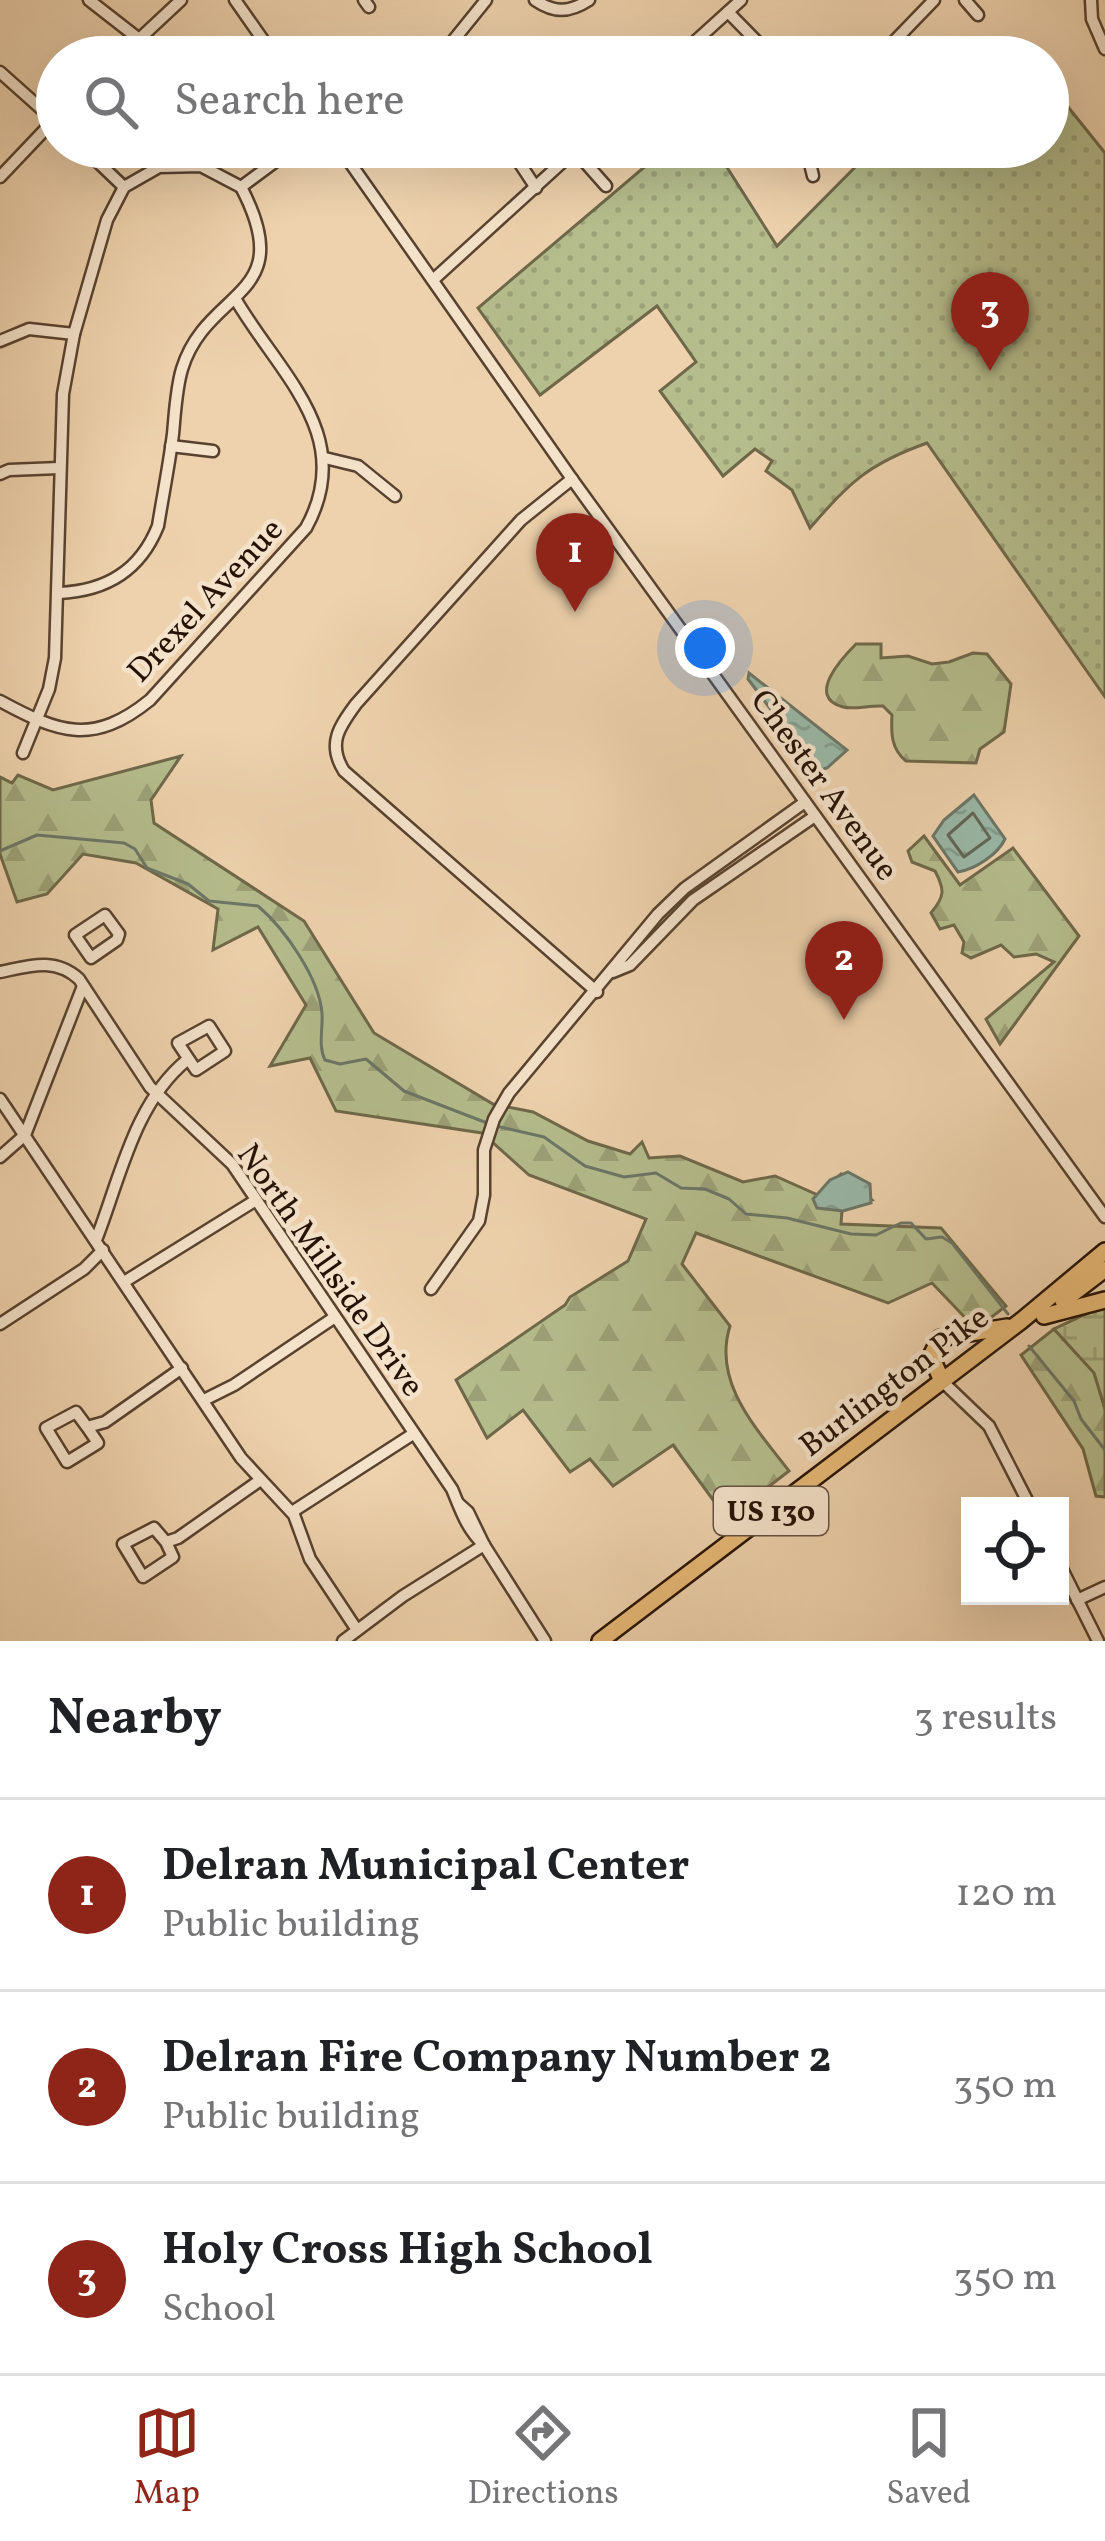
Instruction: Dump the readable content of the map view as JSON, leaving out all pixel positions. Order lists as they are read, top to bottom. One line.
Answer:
{"streets":{"highway":["Burlington Pike","US 130"],"street":["Drexel Avenue","Chester Avenue","North Millside Drive"]},"page":{"search":"Search here","pins":["3","1","2"],"heading":["Nearby","3 results"],"list":[{"mark":"1","name":"Delran Municipal Center","note":"Public building","value":"120 m"},{"mark":"2","name":"Delran Fire Company Number 2","note":"Public building","value":"350 m"},{"mark":"3","name":"Holy Cross High School","note":"School","value":"350 m"}],"nav":["Map","Directions","Saved"]}}
